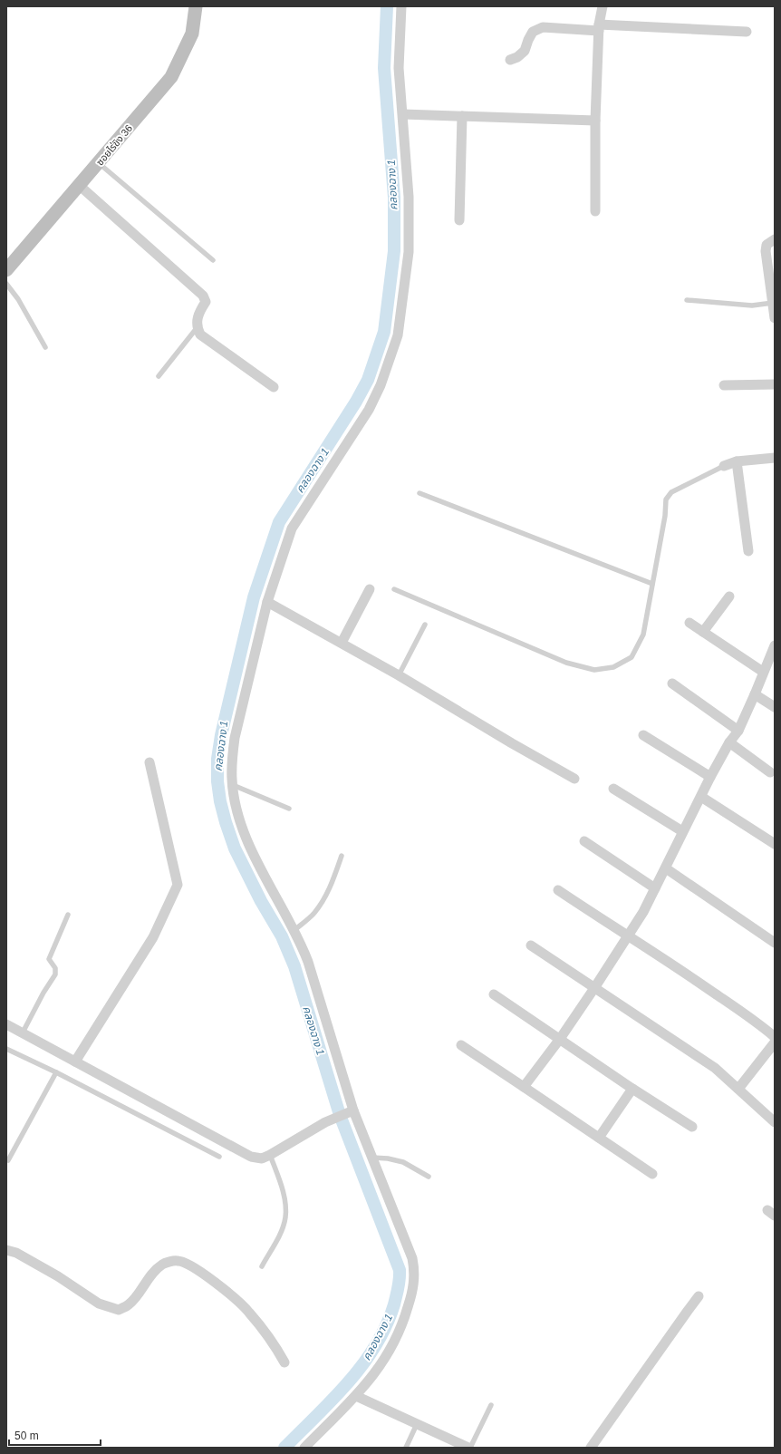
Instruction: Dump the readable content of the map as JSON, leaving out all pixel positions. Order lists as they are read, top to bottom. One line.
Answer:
{"streets":{"street":["ซอยไร่ขิง 36"]},"water":["คลองฉาง 1"],"scale_bar":"50 m"}
